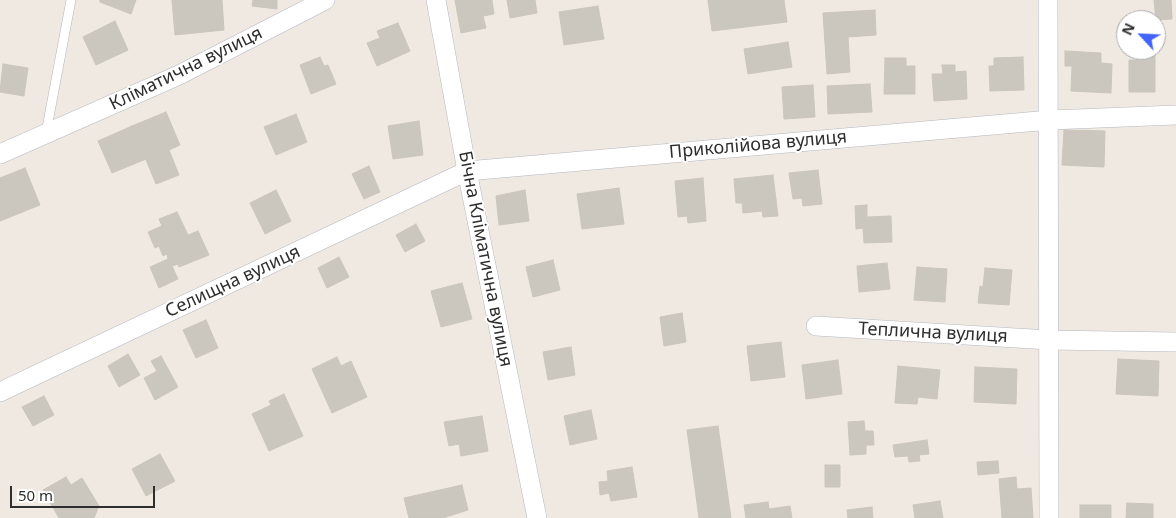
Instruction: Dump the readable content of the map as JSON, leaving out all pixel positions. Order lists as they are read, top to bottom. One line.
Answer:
{"streets":{"street":["Кліматична вулиця","Приколійова вулиця","Бічна Кліматична вулиця","Селищна вулиця","Теплична вулиця"]},"crossings":[["Приколійова вулиця","Бічна Кліматична вулиця"],["Приколійова вулиця","Селищна вулиця"],["Бічна Кліматична вулиця","Селищна вулиця"]],"scale_bar":"50 m","north":"top left"}
